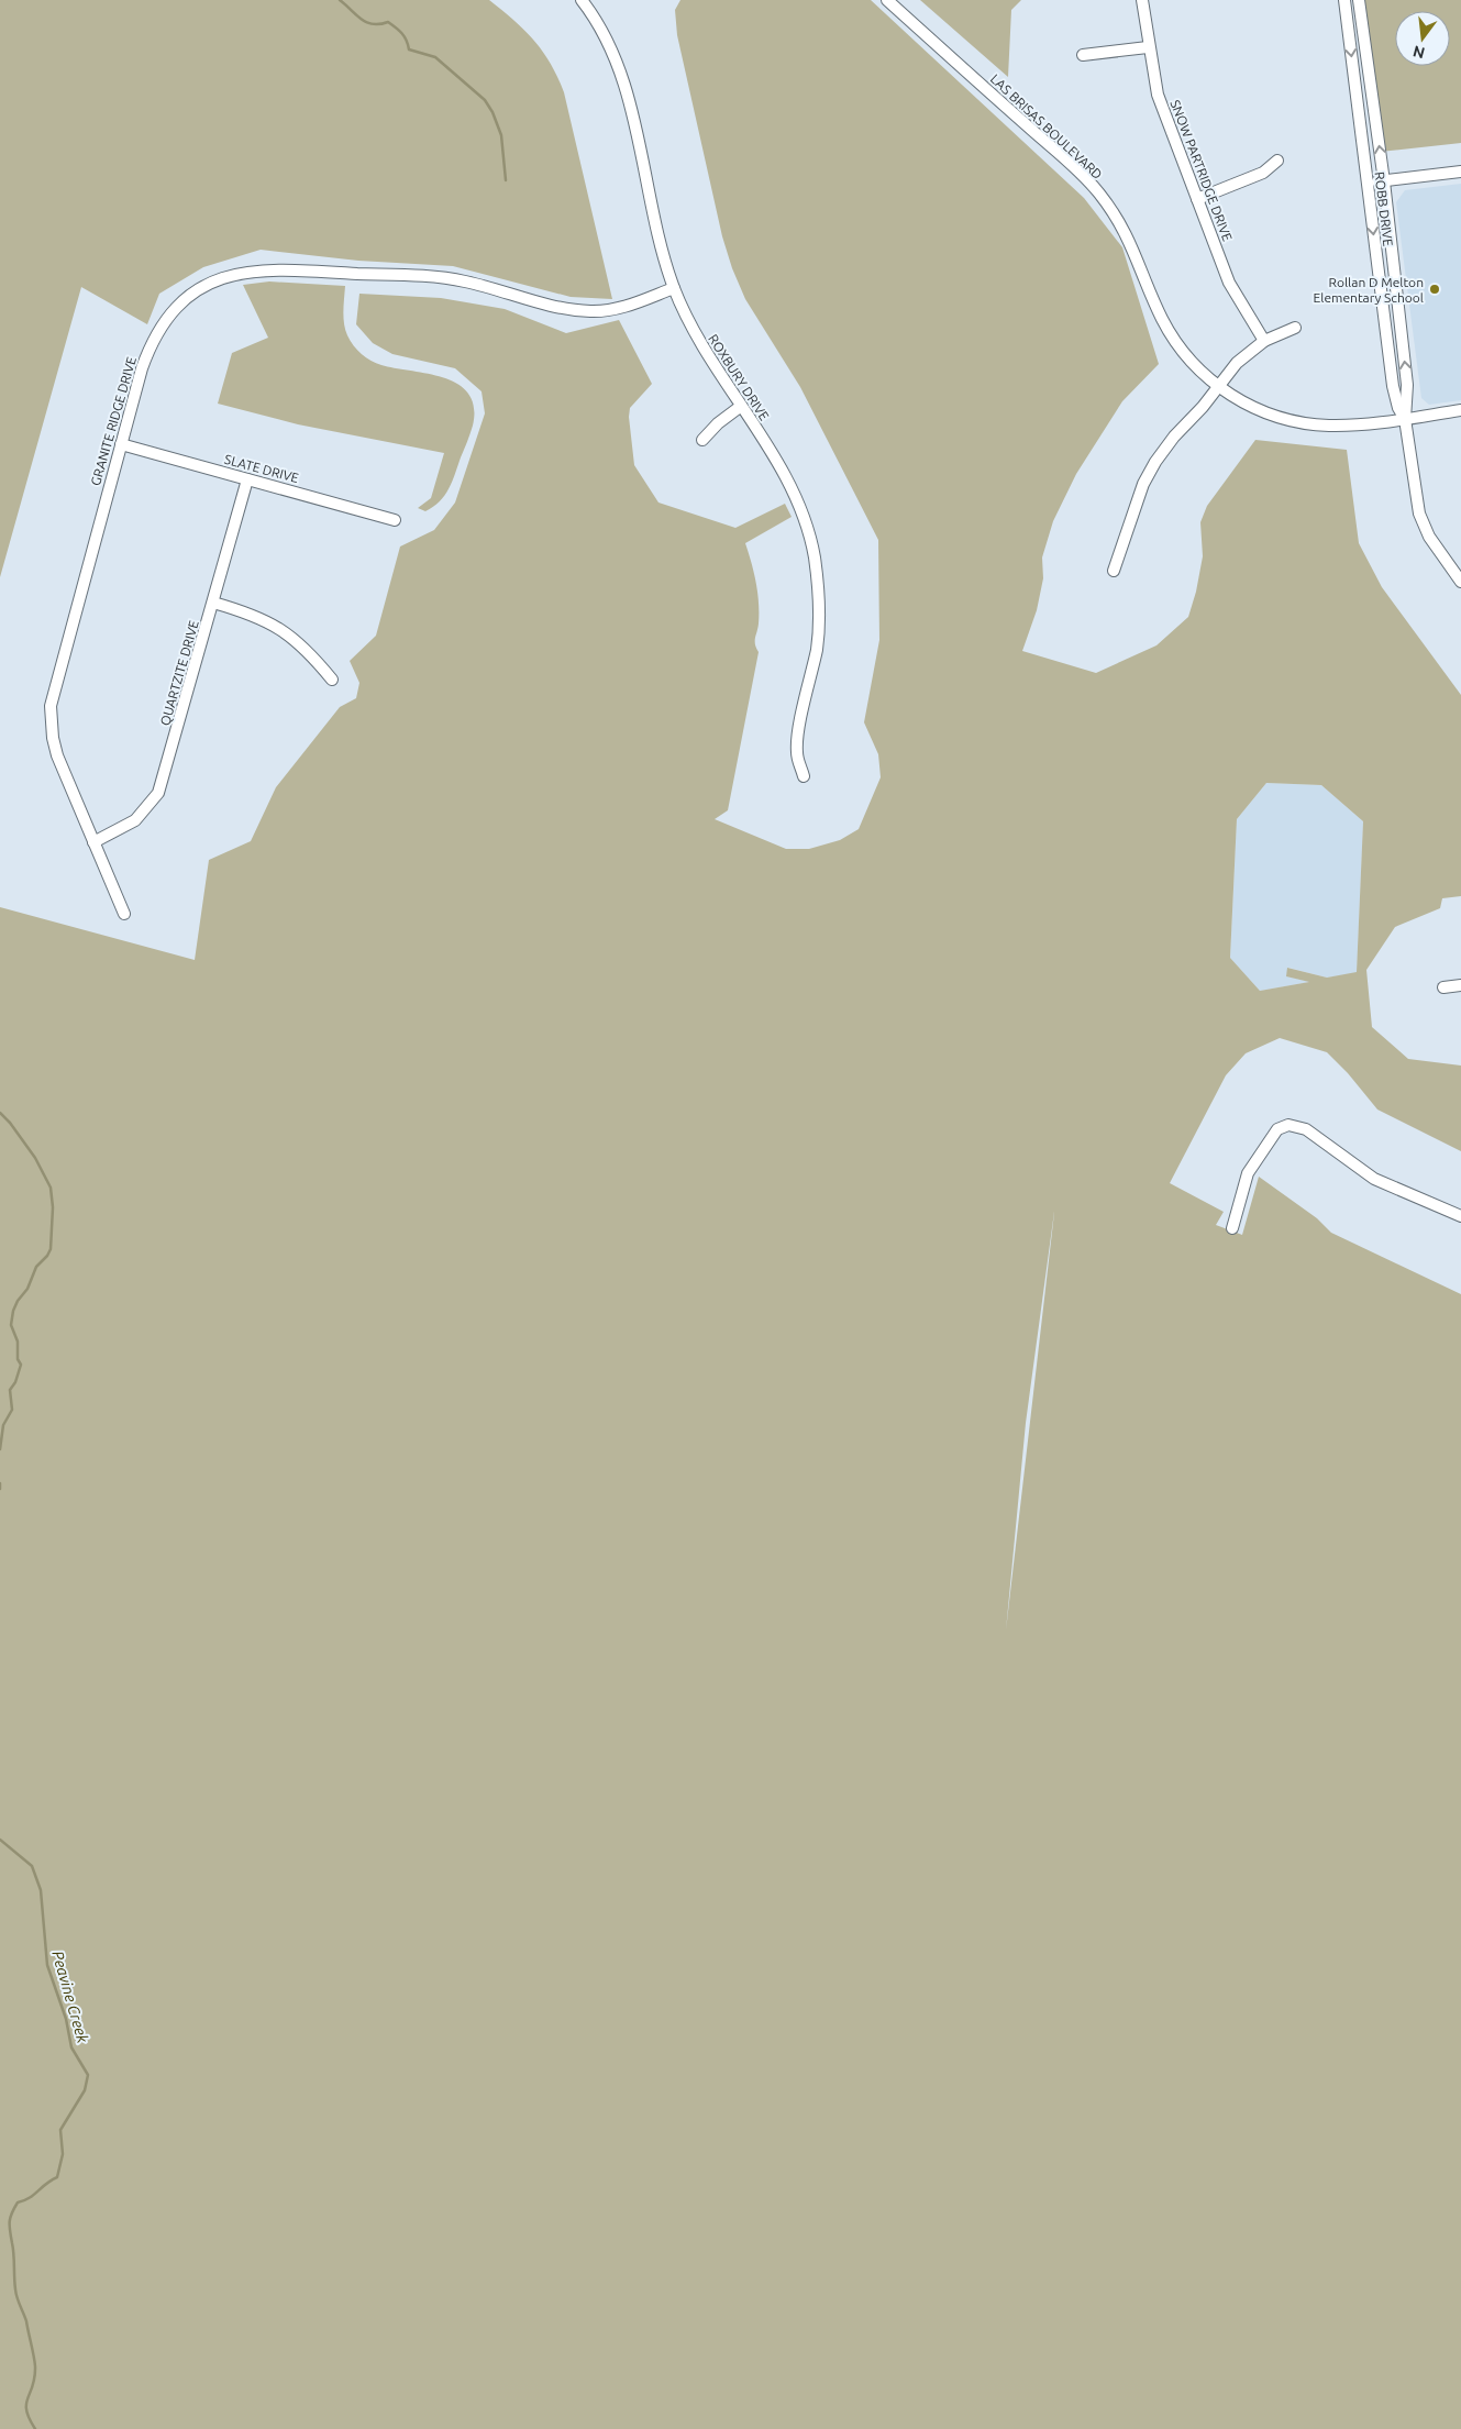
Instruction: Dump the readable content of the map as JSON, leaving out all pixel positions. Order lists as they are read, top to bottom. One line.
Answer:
{"streets":{"street":["LAS BRISAS BOULEVARD","SNOW PARTRIDGE DRIVE","ROBB DRIVE","ROXBURY DRIVE","GRANITE RIDGE DRIVE","SLATE DRIVE","QUARTZITE DRIVE"]},"crossings":[["LAS BRISAS BOULEVARD","ROBB DRIVE"],["ROXBURY DRIVE","GRANITE RIDGE DRIVE"],["GRANITE RIDGE DRIVE","SLATE DRIVE"],["GRANITE RIDGE DRIVE","QUARTZITE DRIVE"],["SLATE DRIVE","QUARTZITE DRIVE"]],"water":["Peavine Creek"],"places":["Rollan D Melton Elementary School"],"north":"bottom"}
